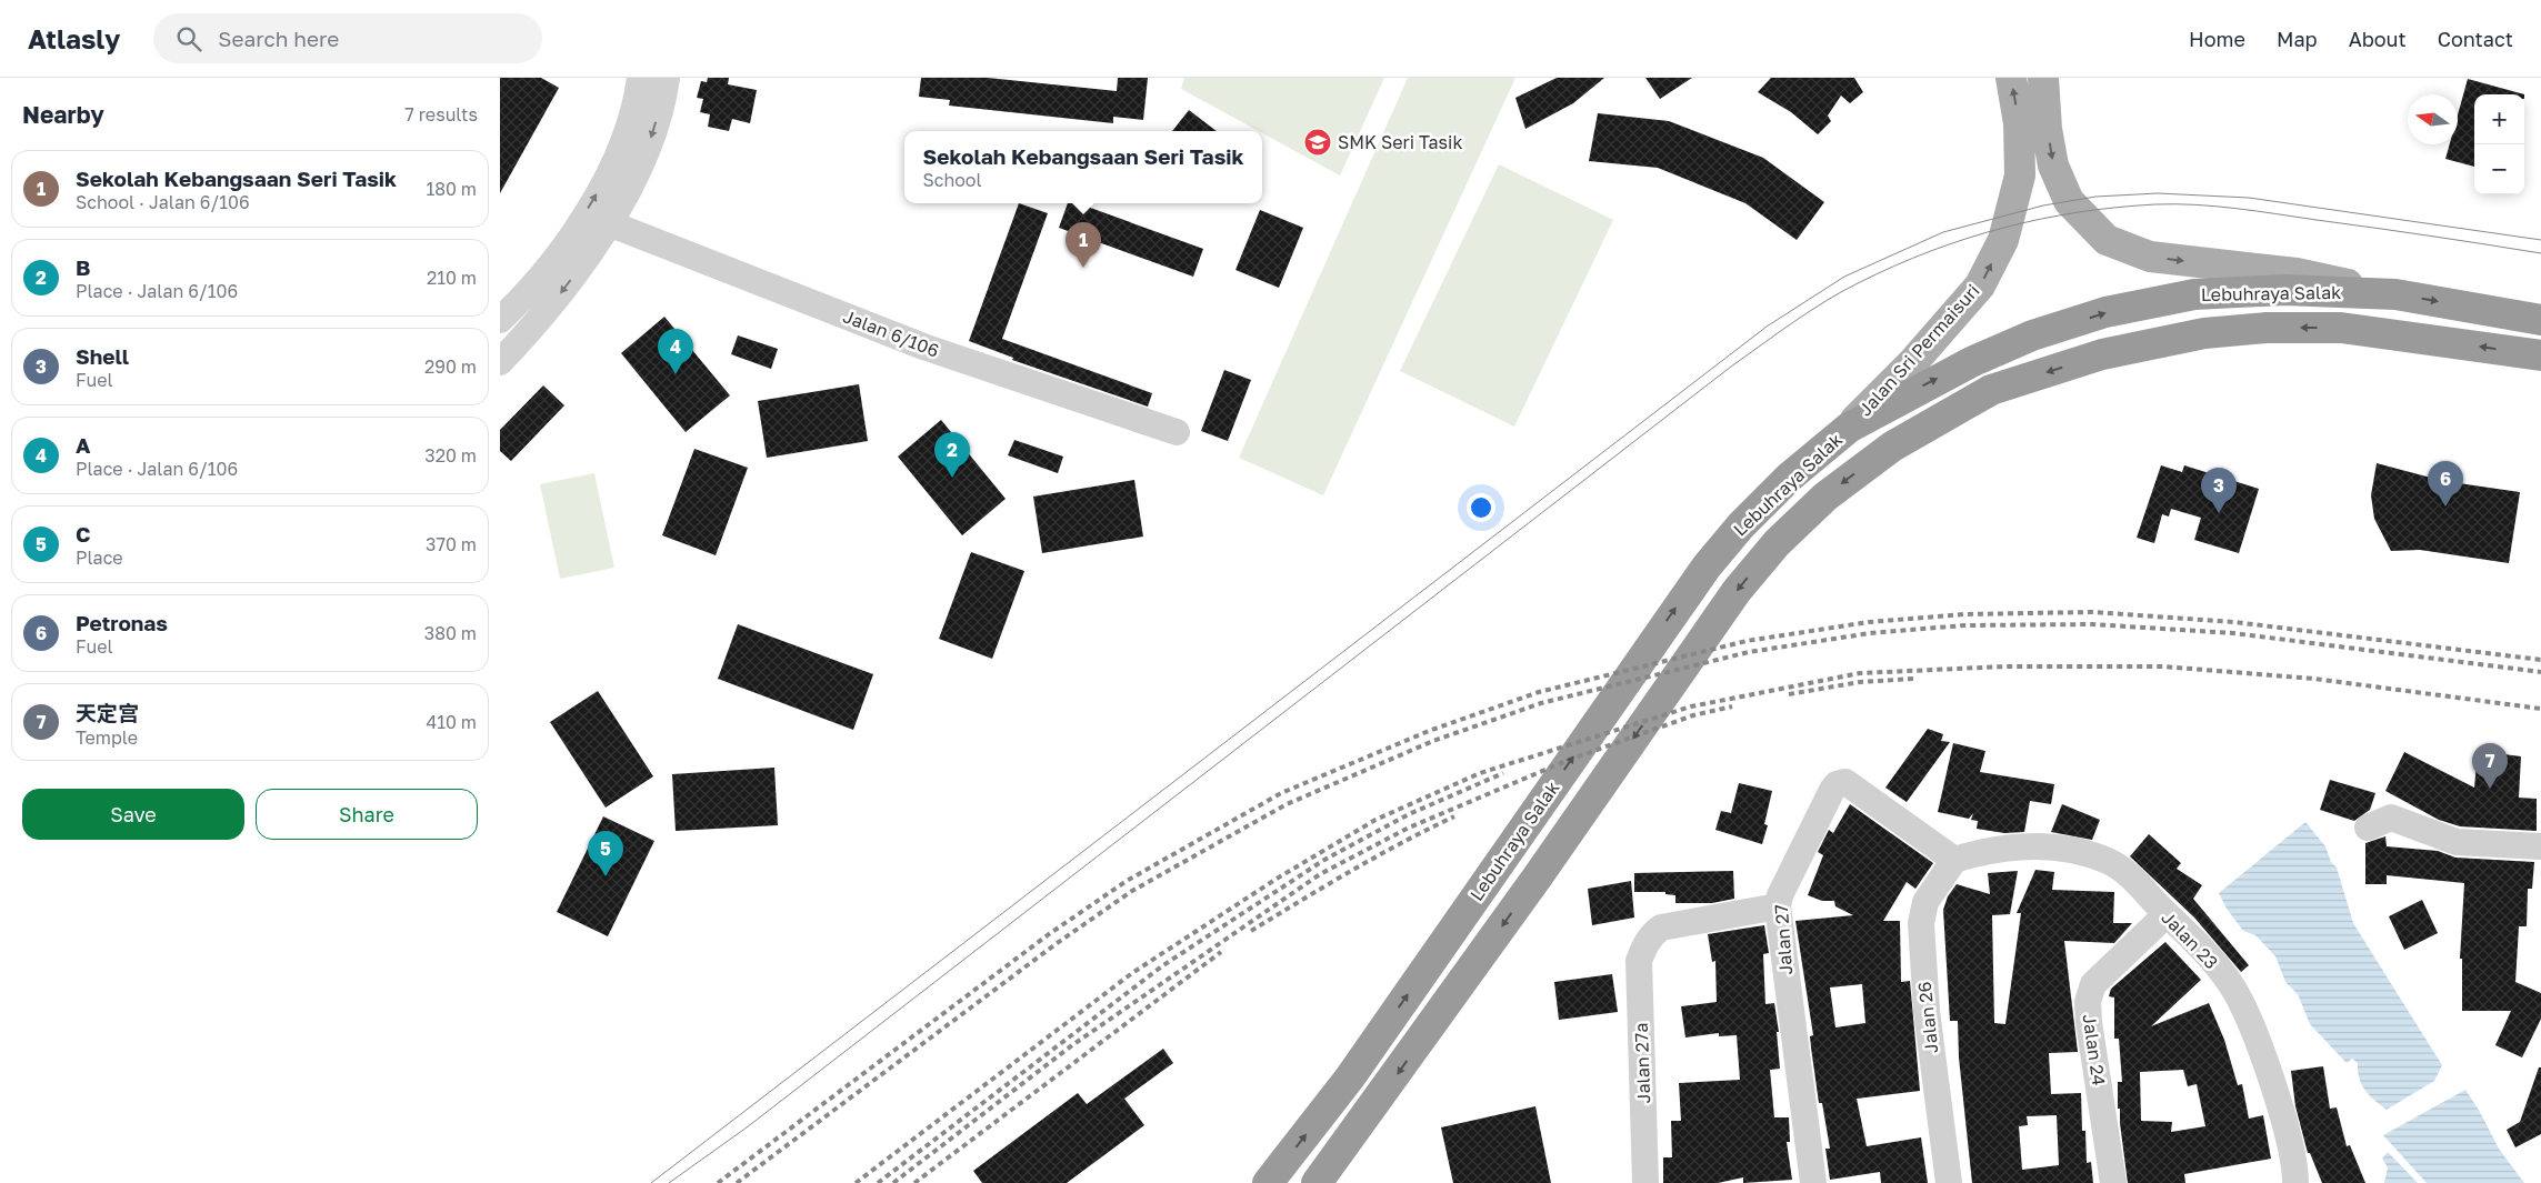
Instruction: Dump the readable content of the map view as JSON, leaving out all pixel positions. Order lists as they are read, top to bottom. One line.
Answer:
{"streets":{"highway":["Lebuhraya Salak"],"main road":["Jalan Sri Permaisuri"],"street":["Jalan 6/106","Jalan 27","Jalan 23","Jalan 26","Jalan 24","Jalan 27a"]},"crossings":[["Lebuhraya Salak","Jalan Sri Permaisuri"],["Jalan 27","Jalan 23"],["Jalan 27","Jalan 26"],["Jalan 27","Jalan 27a"],["Jalan 23","Jalan 26"],["Jalan 23","Jalan 24"]],"one_way":["Jalan Sri Permaisuri"],"places":{"school or university":["SMK Seri Tasik"]},"north":"left","page":{"header":"Atlasly","search":"Search here","nav":["Home","Map","About","Contact"],"heading":["Nearby","7 results"],"map_buttons":["+","−"],"popup":["Sekolah Kebangsaan Seri Tasik","School"],"list":[{"mark":"1","name":"Sekolah Kebangsaan Seri Tasik","note":"School · Jalan 6/106","value":"180 m"},{"mark":"2","name":"B","note":"Place · Jalan 6/106","value":"210 m"},{"mark":"3","name":"Shell","note":"Fuel","value":"290 m"},{"mark":"4","name":"A","note":"Place · Jalan 6/106","value":"320 m"},{"mark":"5","name":"C","note":"Place","value":"370 m"},{"mark":"6","name":"Petronas","note":"Fuel","value":"380 m"},{"mark":"7","name":"天定宫","note":"Temple","value":"410 m"}],"pins":["1","4","2","6","3","7","5"],"buttons":["Save","Share"]}}
